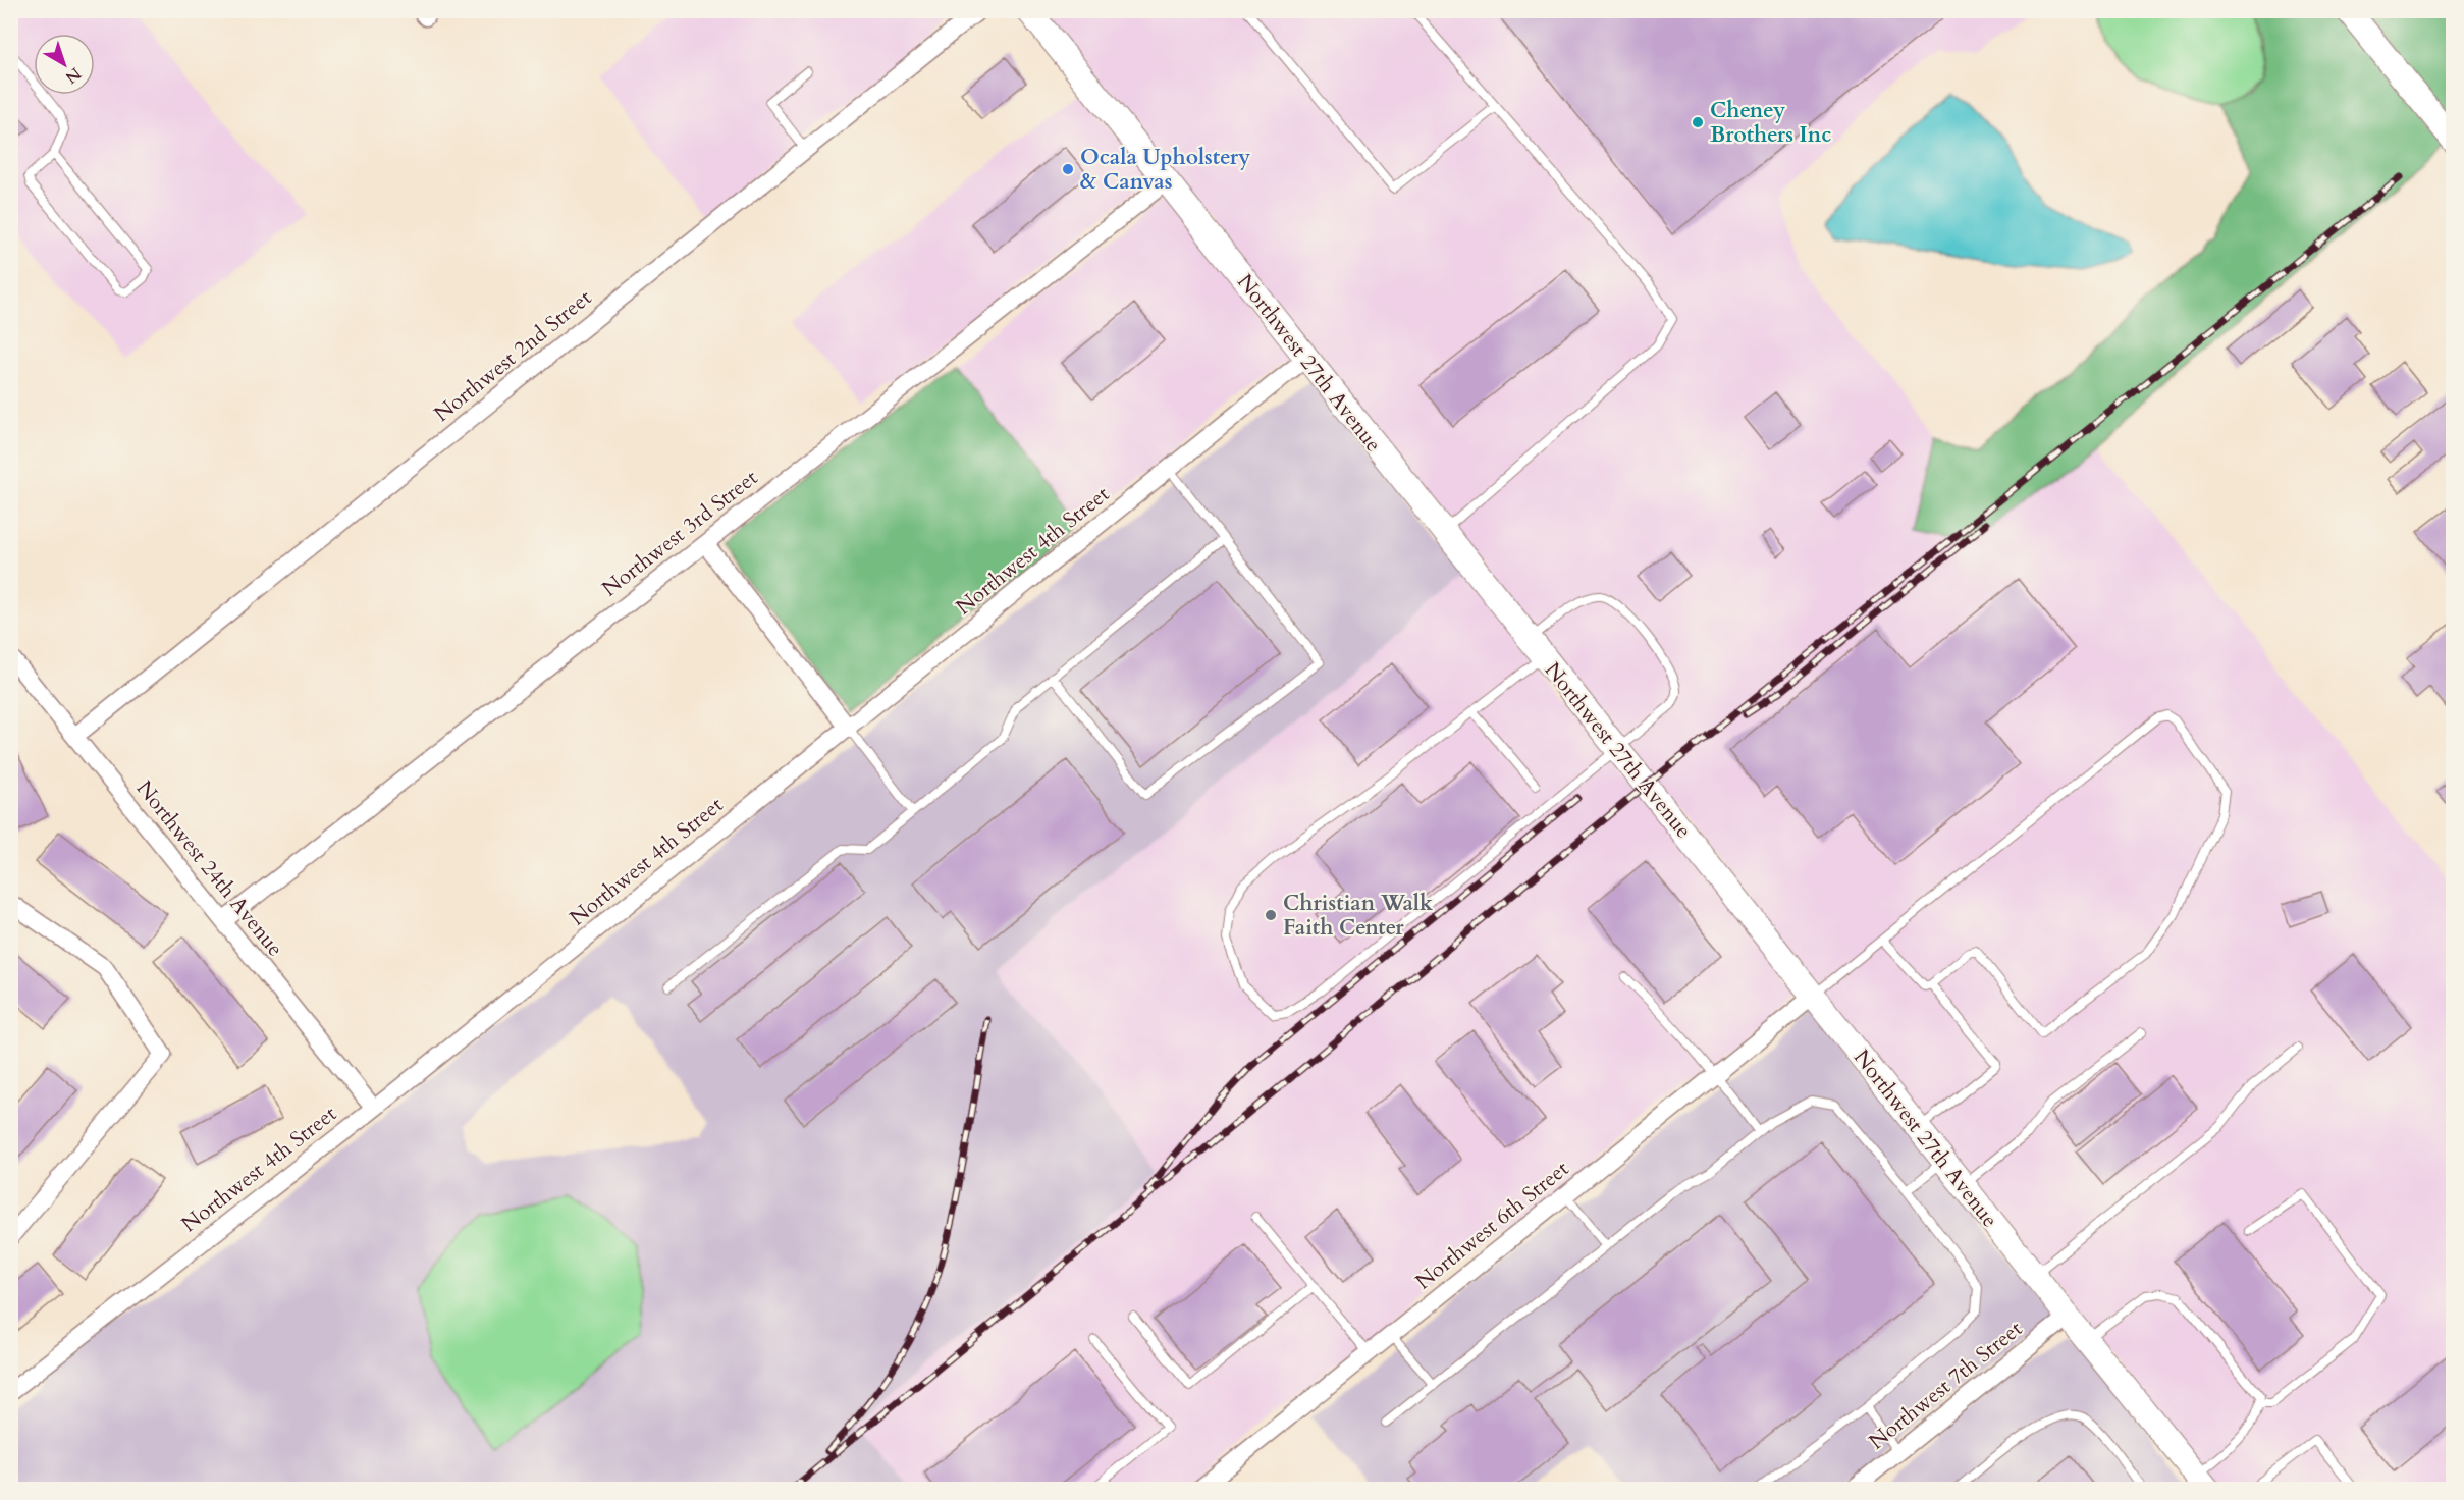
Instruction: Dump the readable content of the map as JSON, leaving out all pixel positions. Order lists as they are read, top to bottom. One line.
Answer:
{"streets":{"main road":["Northwest 27th Avenue"],"street":["Northwest 2nd Street","Northwest 3rd Street","Northwest 4th Street","Northwest 24th Avenue","Northwest 6th Street","Northwest 7th Street"]},"crossings":[["Northwest 2nd Street","Northwest 24th Avenue"],["Northwest 27th Avenue","Northwest 3rd Street"],["Northwest 27th Avenue","Northwest 4th Street"],["Northwest 27th Avenue","Northwest 6th Street"],["Northwest 27th Avenue","Northwest 7th Street"],["Northwest 3rd Street","Northwest 24th Avenue"],["Northwest 4th Street","Northwest 24th Avenue"]],"places":["Cheney Brothers Inc","Ocala Upholstery & Canvas","Christian Walk Faith Center"],"north":"bottom right"}
